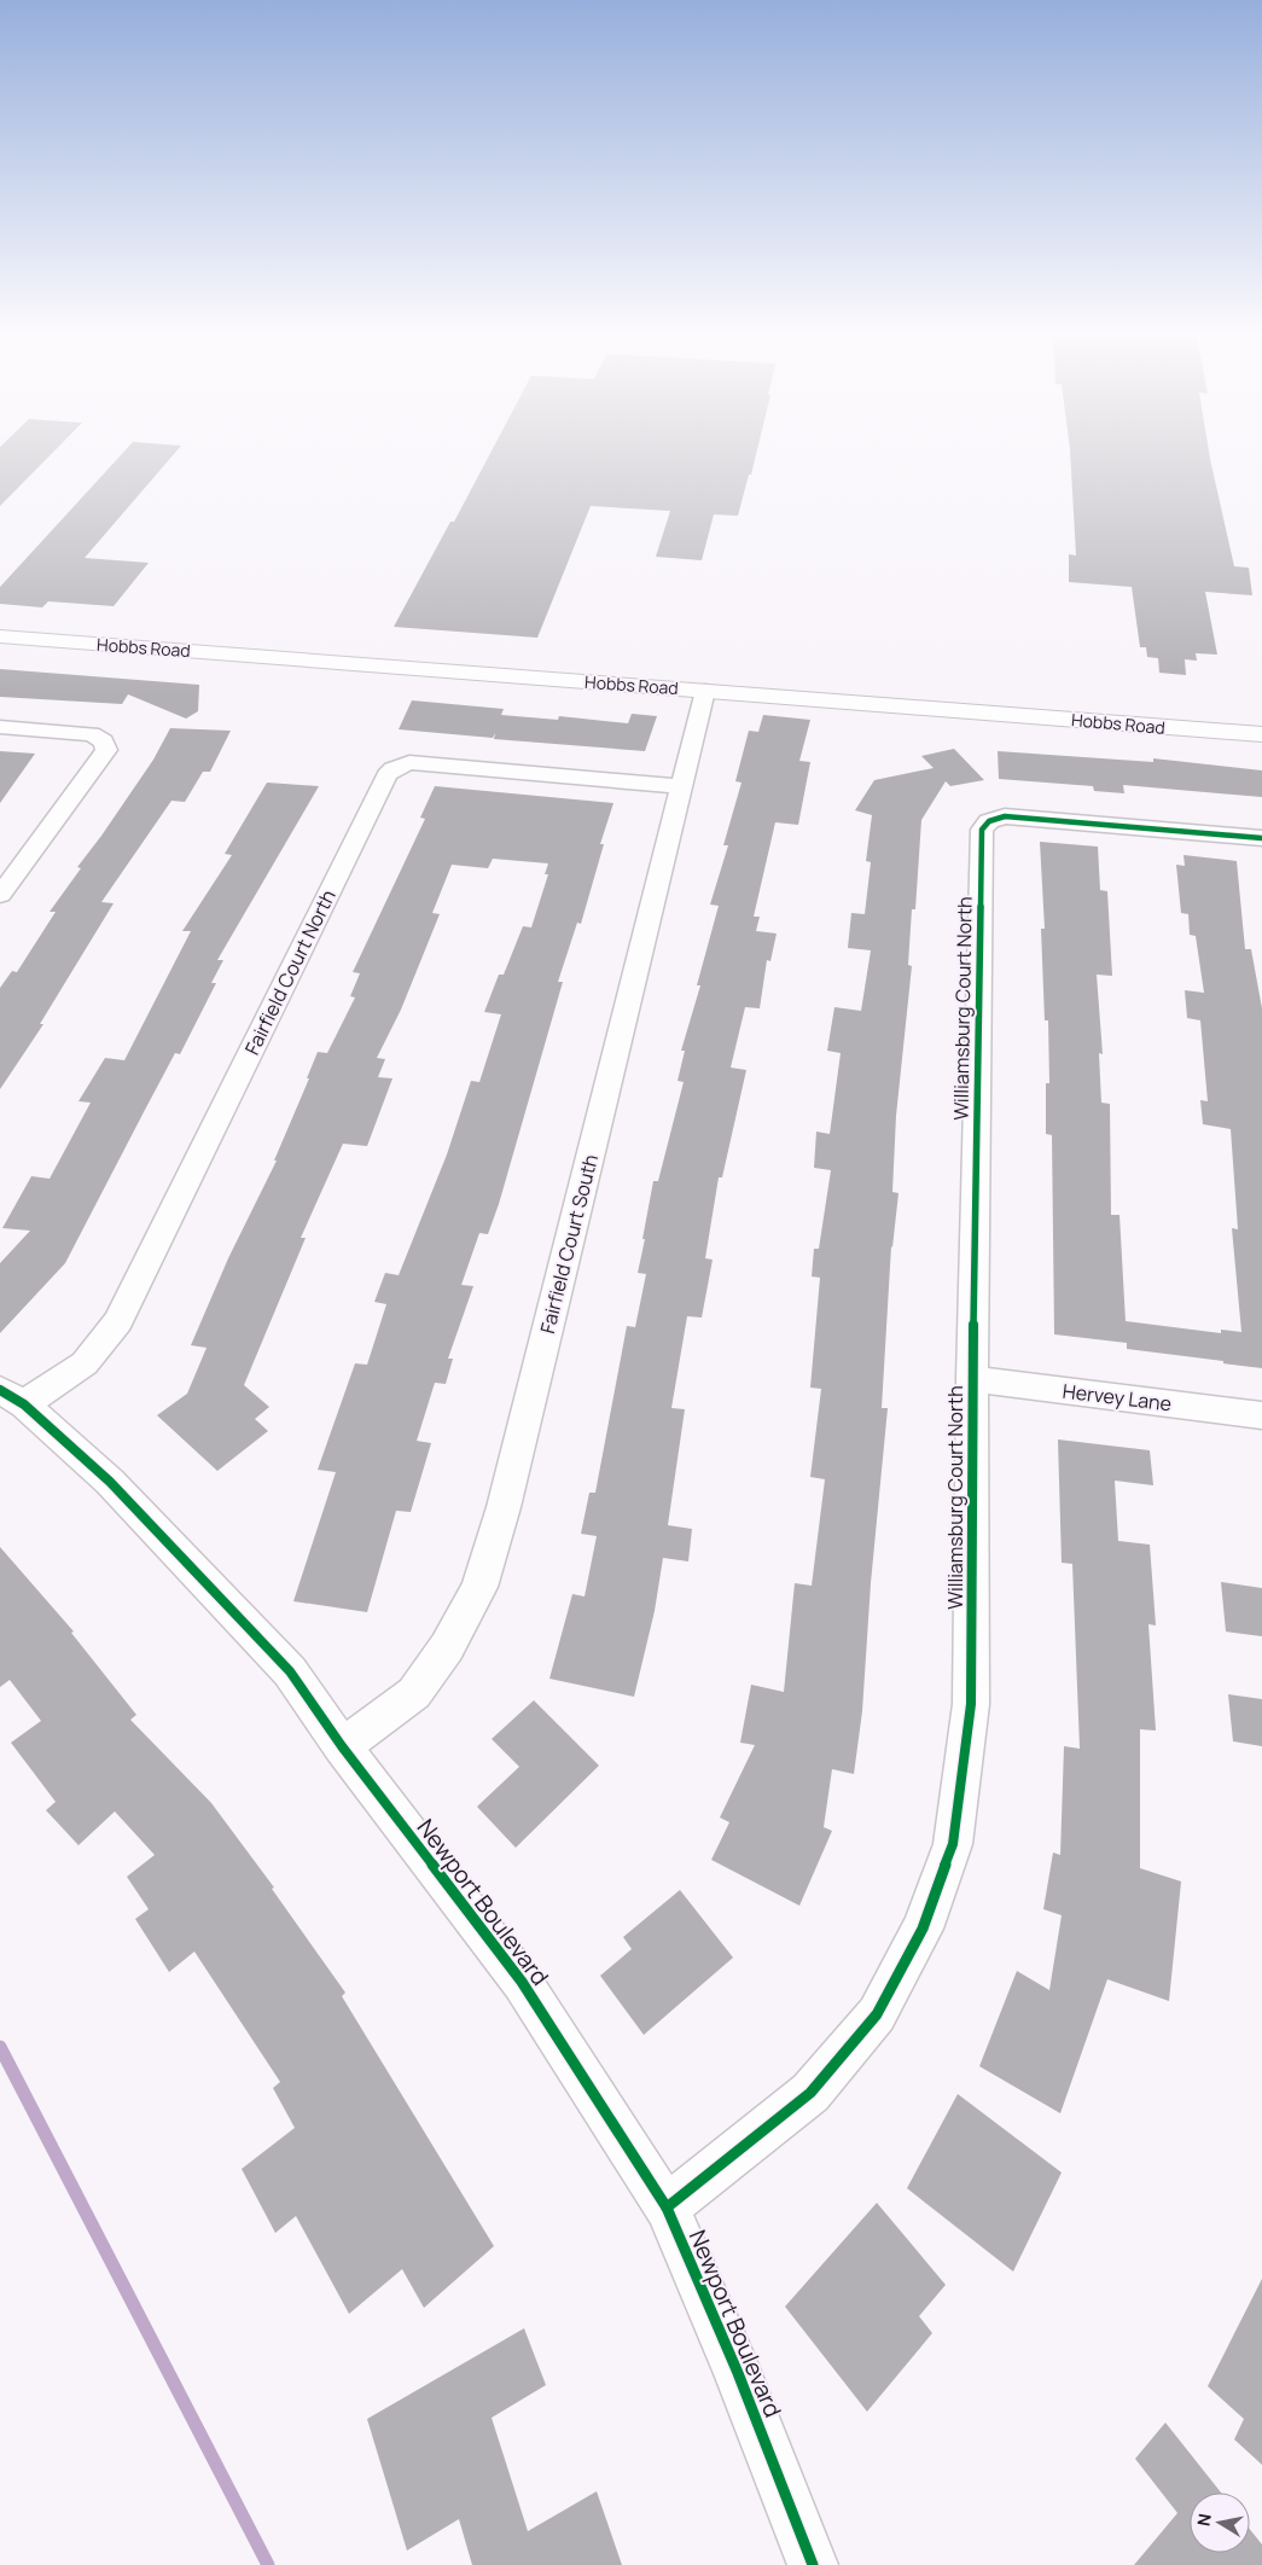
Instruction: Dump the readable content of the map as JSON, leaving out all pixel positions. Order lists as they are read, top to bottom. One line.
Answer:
{"streets":{"street":["Hobbs Road","Fairfield Court North","Williamsburg Court North","Fairfield Court South","Hervey Lane","Newport Boulevard"]},"crossings":[["Hobbs Road","Fairfield Court South"],["Fairfield Court North","Fairfield Court South"],["Fairfield Court North","Newport Boulevard"],["Williamsburg Court North","Hervey Lane"],["Williamsburg Court North","Newport Boulevard"],["Fairfield Court South","Newport Boulevard"]],"north":"left"}
